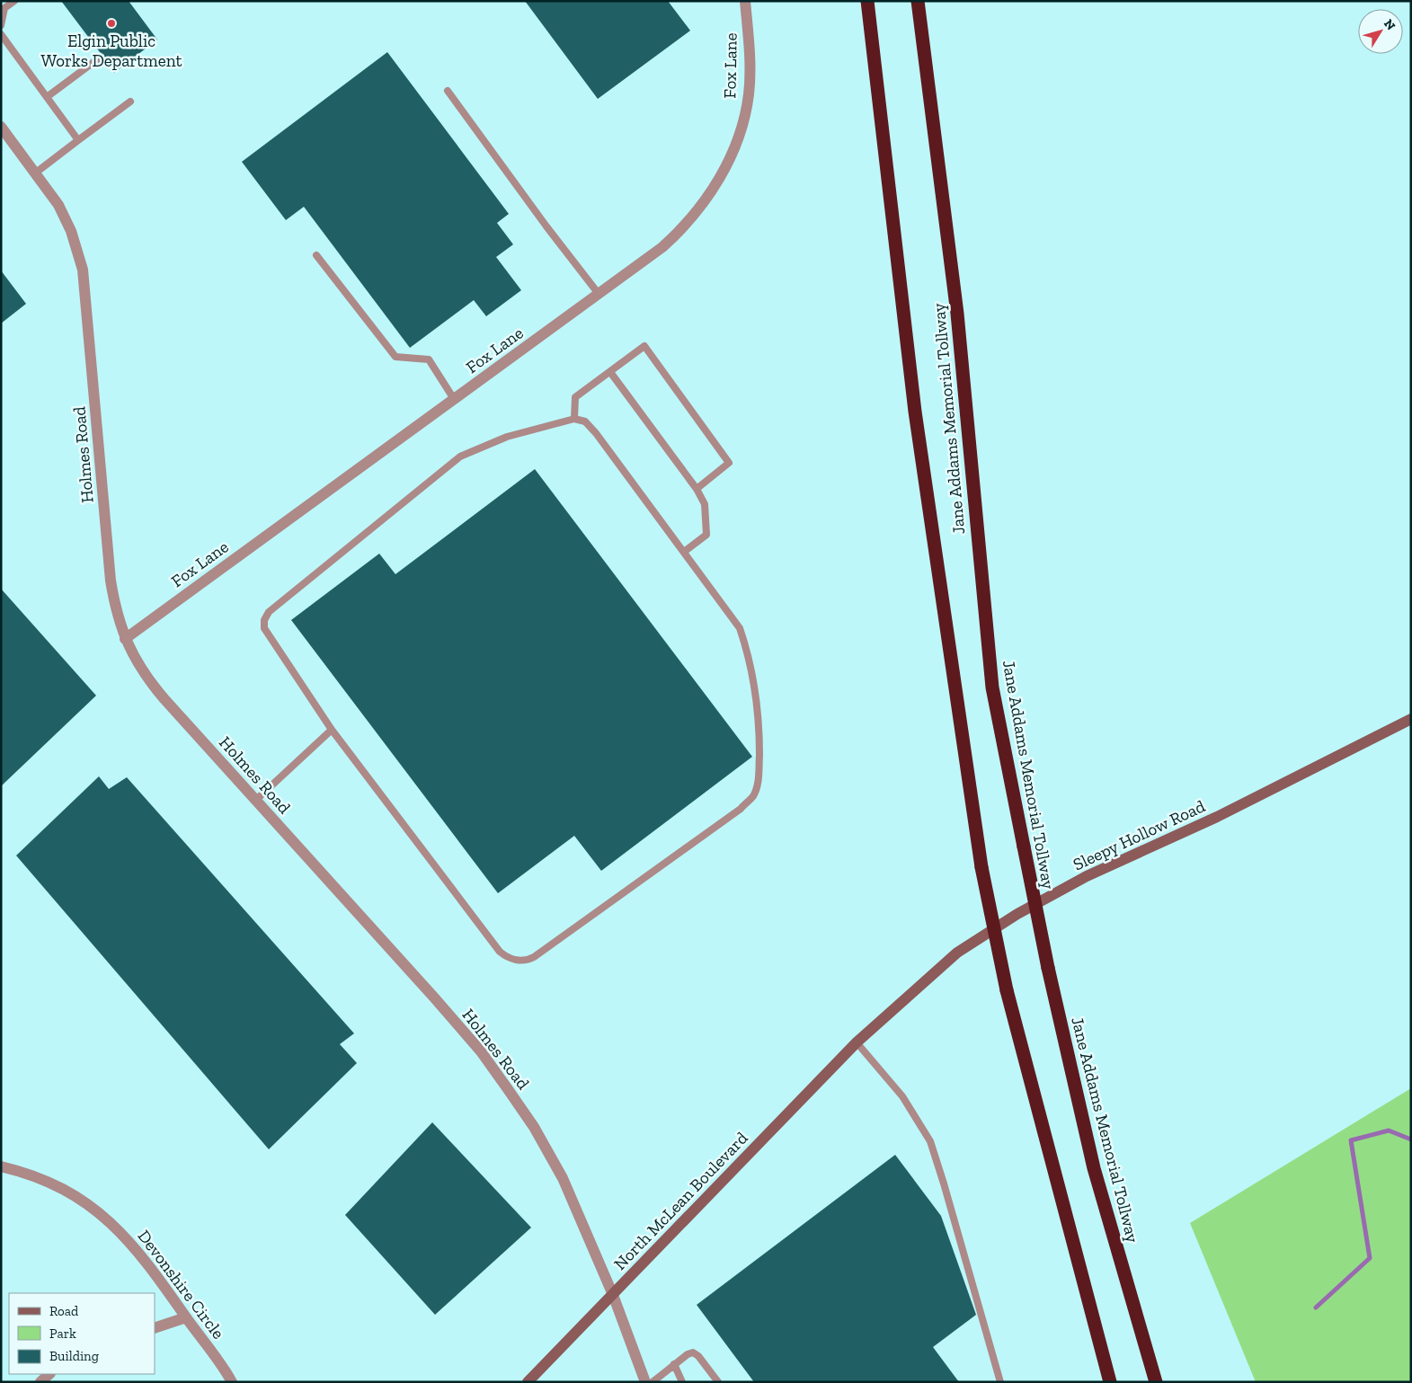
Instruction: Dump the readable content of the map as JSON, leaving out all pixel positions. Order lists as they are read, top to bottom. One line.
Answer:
{"streets":{"highway":["Jane Addams Memorial Tollway"],"street":["Fox Lane","Holmes Road","Sleepy Hollow Road","North McLean Boulevard","Devonshire Circle"]},"crossings":[["Fox Lane","Holmes Road"],["Holmes Road","North McLean Boulevard"],["Sleepy Hollow Road","North McLean Boulevard"]],"places":["Elgin Public Works Department"],"legend":["Road","Park","Building"],"north":"top right"}
